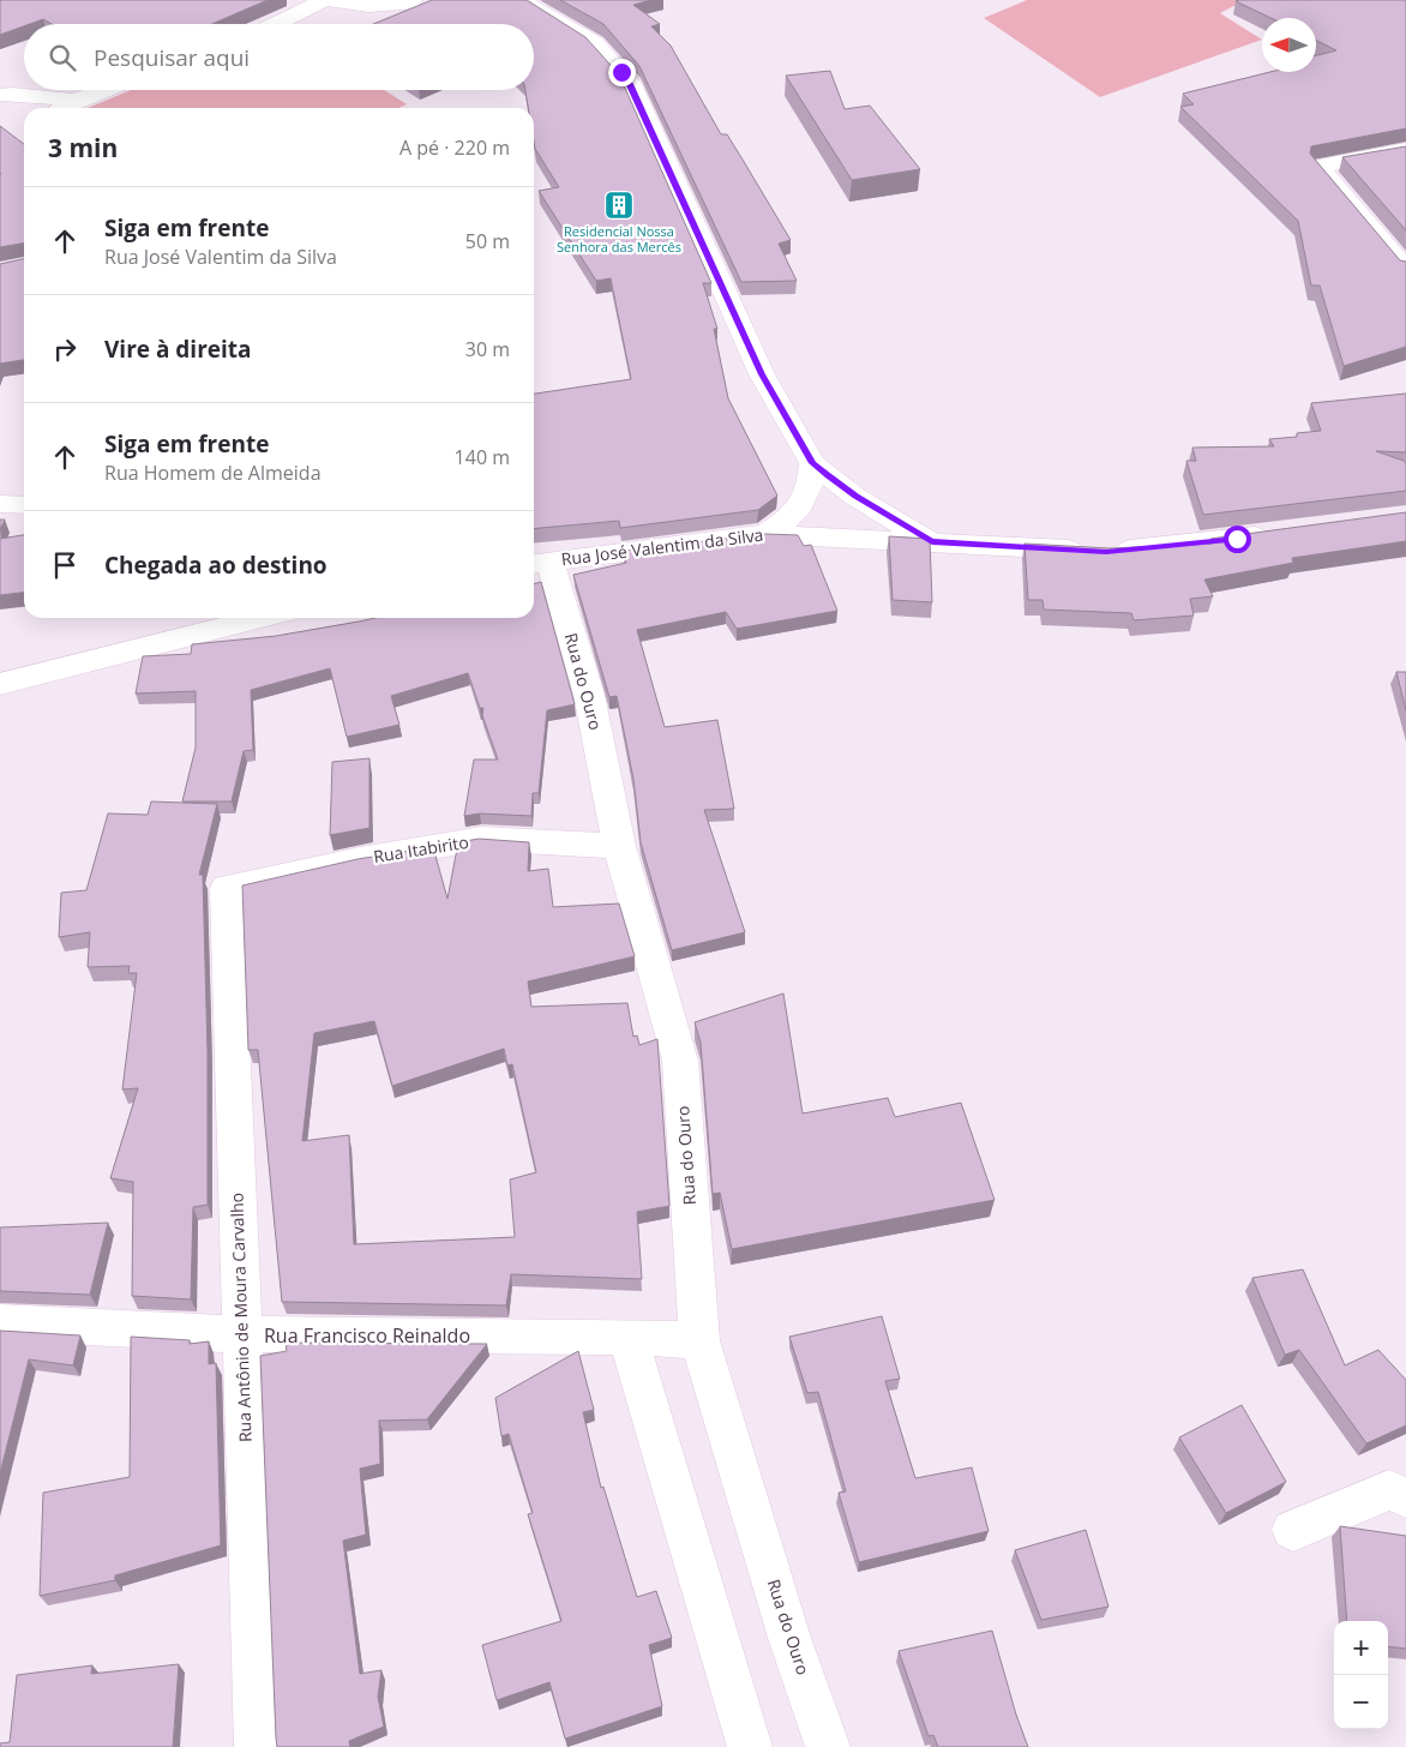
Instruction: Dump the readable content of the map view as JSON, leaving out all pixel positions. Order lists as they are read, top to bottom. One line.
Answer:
{"streets":{"street":["Rua José Valentim da Silva","Rua do Ouro","Rua Itabirito","Rua Antônio de Moura Carvalho","Rua Francisco Reinaldo"]},"crossings":[["Rua José Valentim da Silva","Rua do Ouro"],["Rua do Ouro","Rua Itabirito"],["Rua do Ouro","Rua Francisco Reinaldo"],["Rua Itabirito","Rua Antônio de Moura Carvalho"],["Rua Antônio de Moura Carvalho","Rua Francisco Reinaldo"]],"places":{"building":["Residencial Nossa Senhora das Mercês"]},"north":"left","page":{"search":"Pesquisar aqui","heading":["3 min","A pé · 220 m"],"list":[["Siga em frente","Rua José Valentim da Silva","50 m"],["Vire à direita","30 m"],["Siga em frente","Rua Homem de Almeida","140 m"],"Chegada ao destino"],"map_buttons":["+","−"]}}
